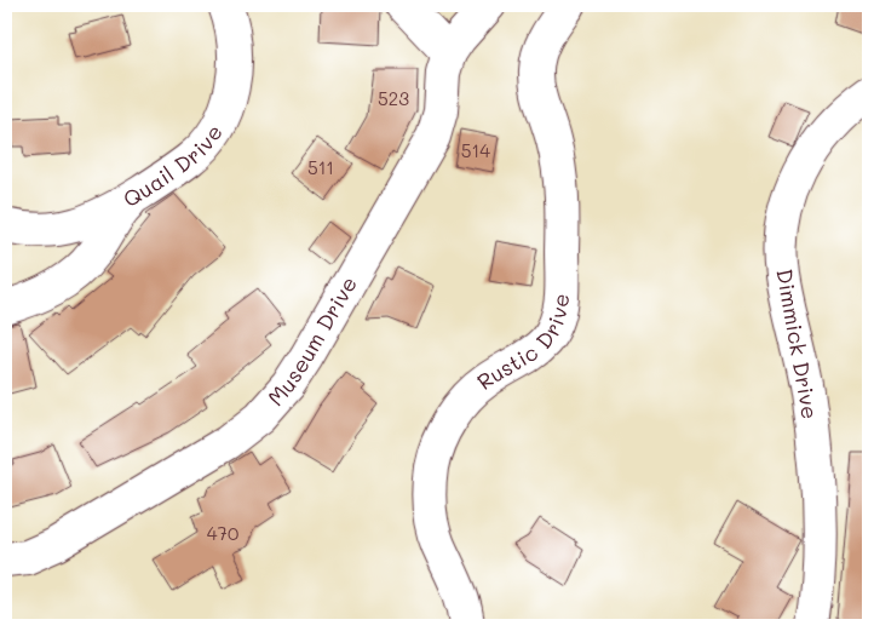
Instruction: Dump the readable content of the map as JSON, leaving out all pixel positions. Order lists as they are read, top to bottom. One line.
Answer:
{"streets":{"street":["Quail Drive","Rustic Drive","Museum Drive","Dimmick Drive"]},"house_numbers":["523","514","511","470"]}
